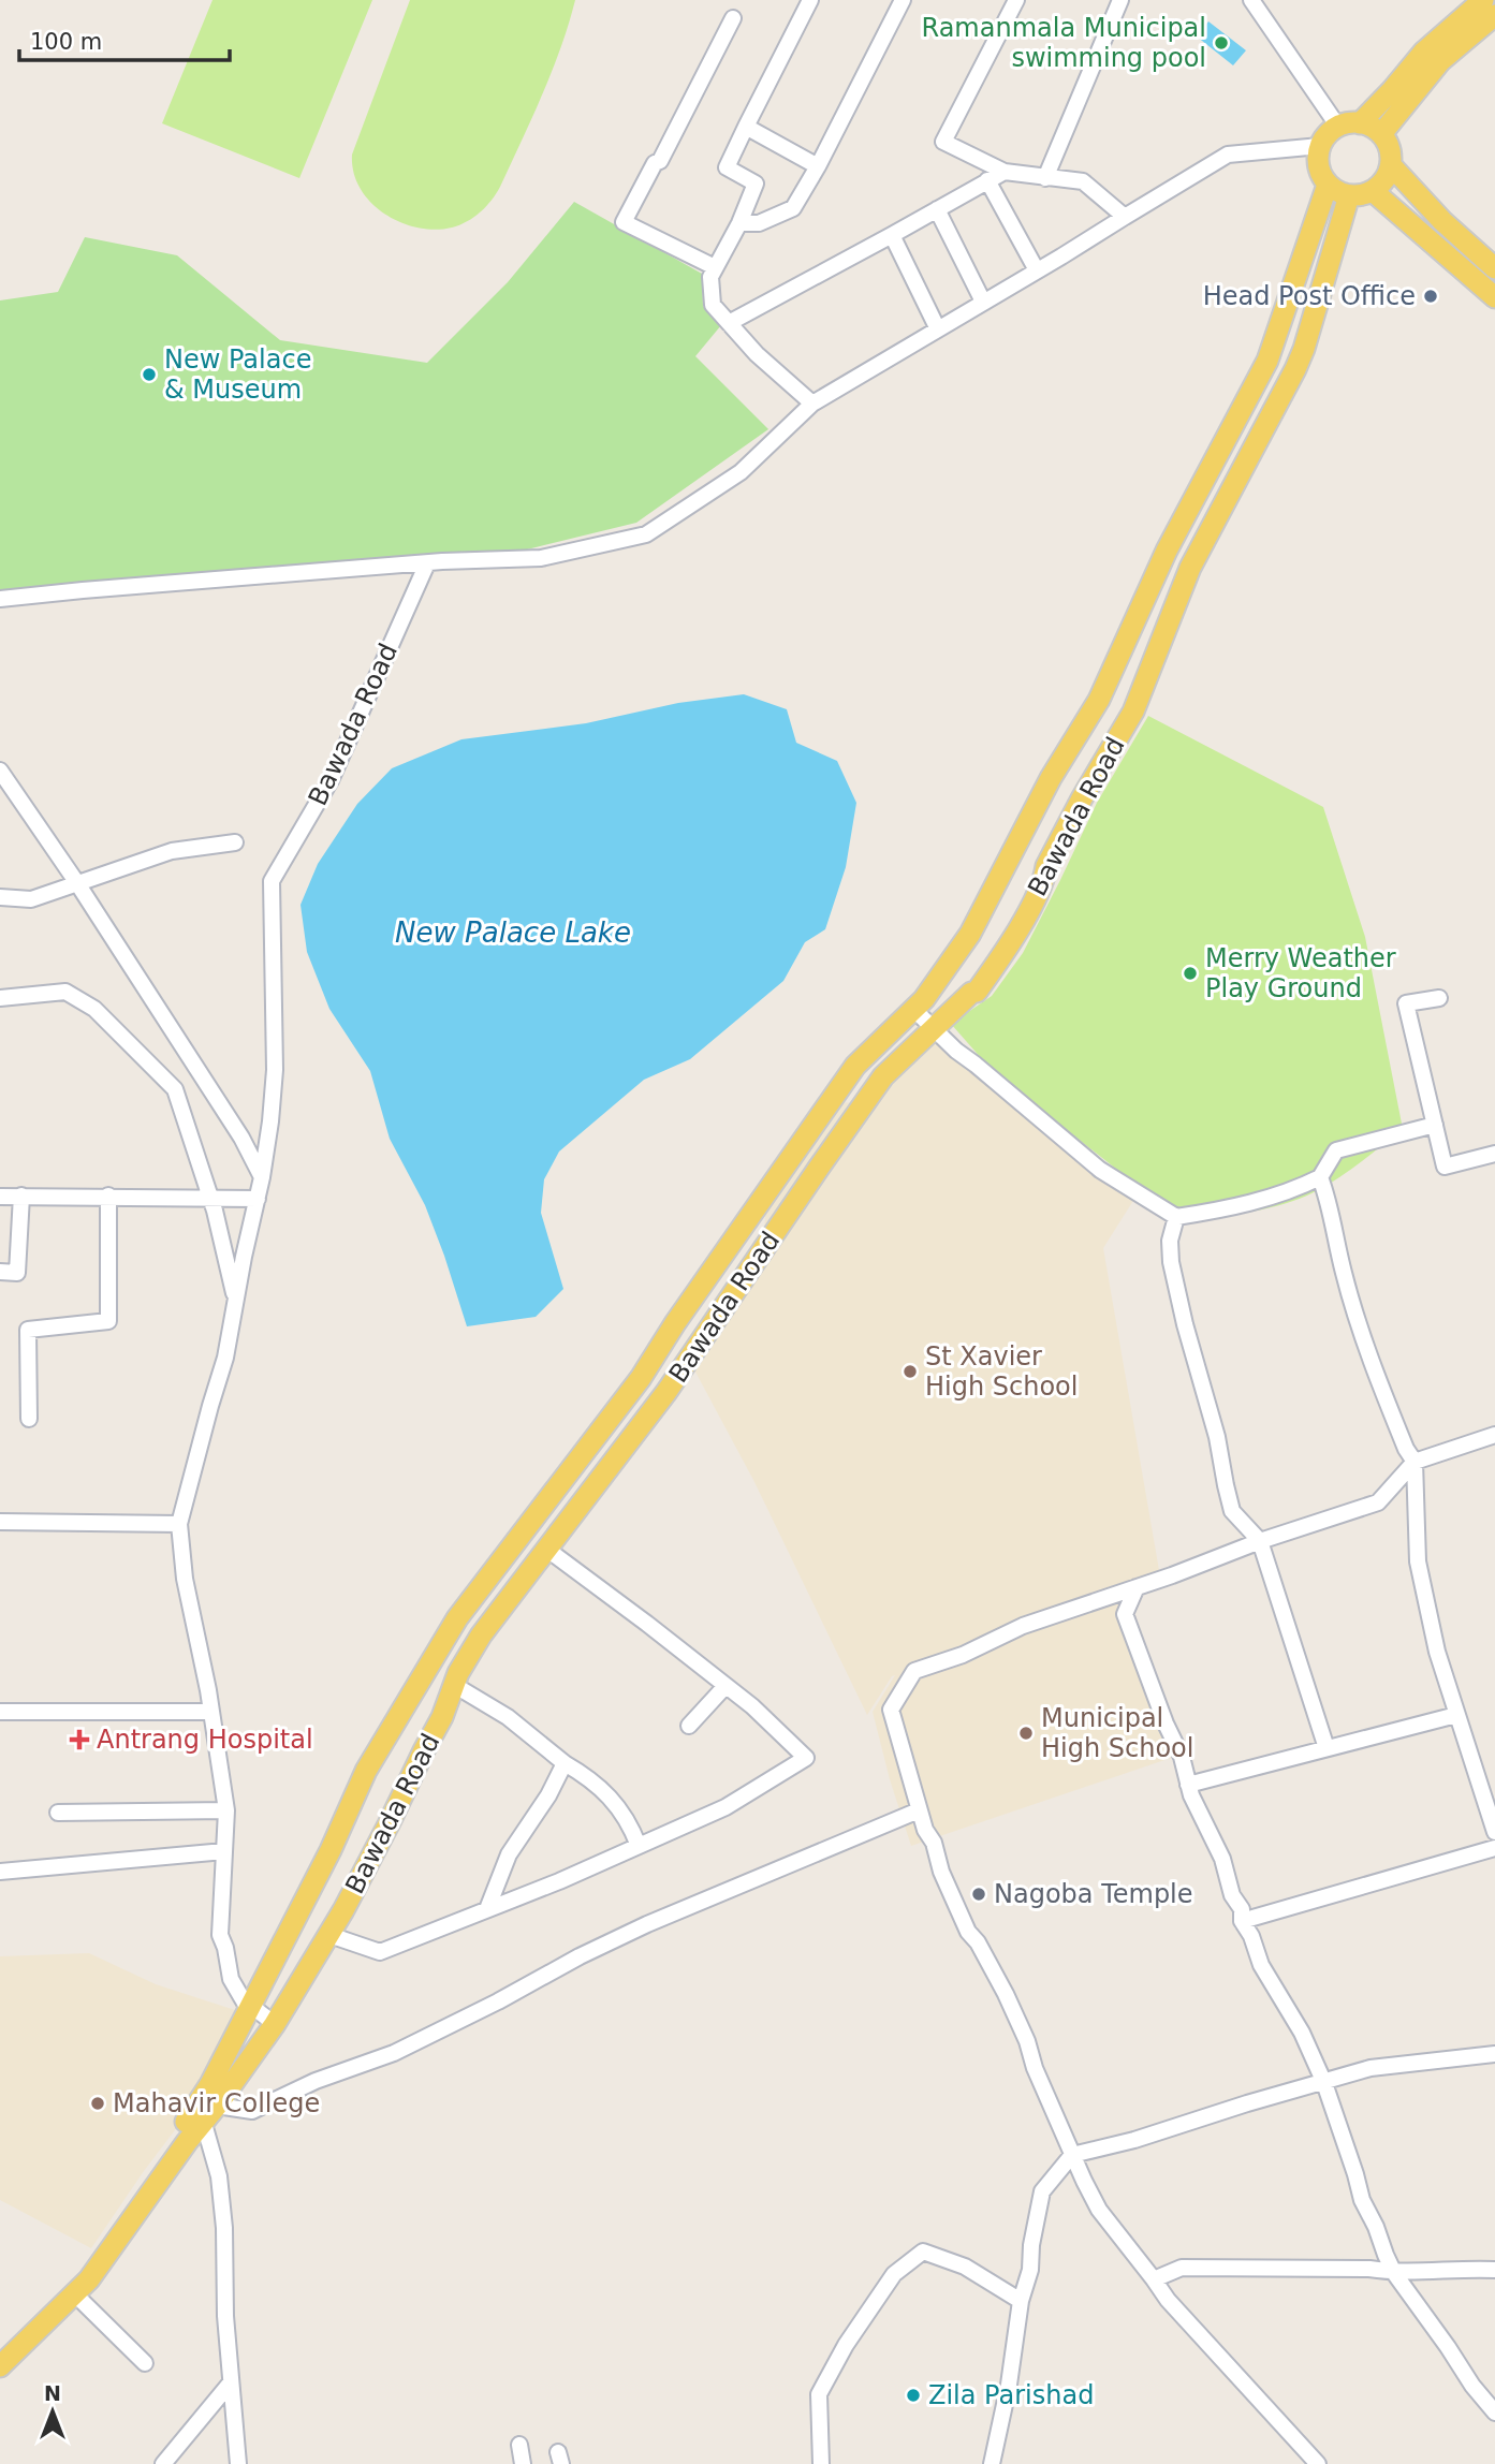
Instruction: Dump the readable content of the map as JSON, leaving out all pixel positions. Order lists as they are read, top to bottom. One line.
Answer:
{"streets":{"main road":["Bawada Road"]},"water":["New Palace Lake"],"places":{"other":["Ramanmala Municipal swimming pool","Head Post Office","New Palace & Museum","Merry Weather Play Ground","St Xavier High School","Municipal High School","Nagoba Temple","Mahavir College","Zila Parishad"],"health":["Antrang Hospital"]},"scale_bar":"100 m","north":"top"}
